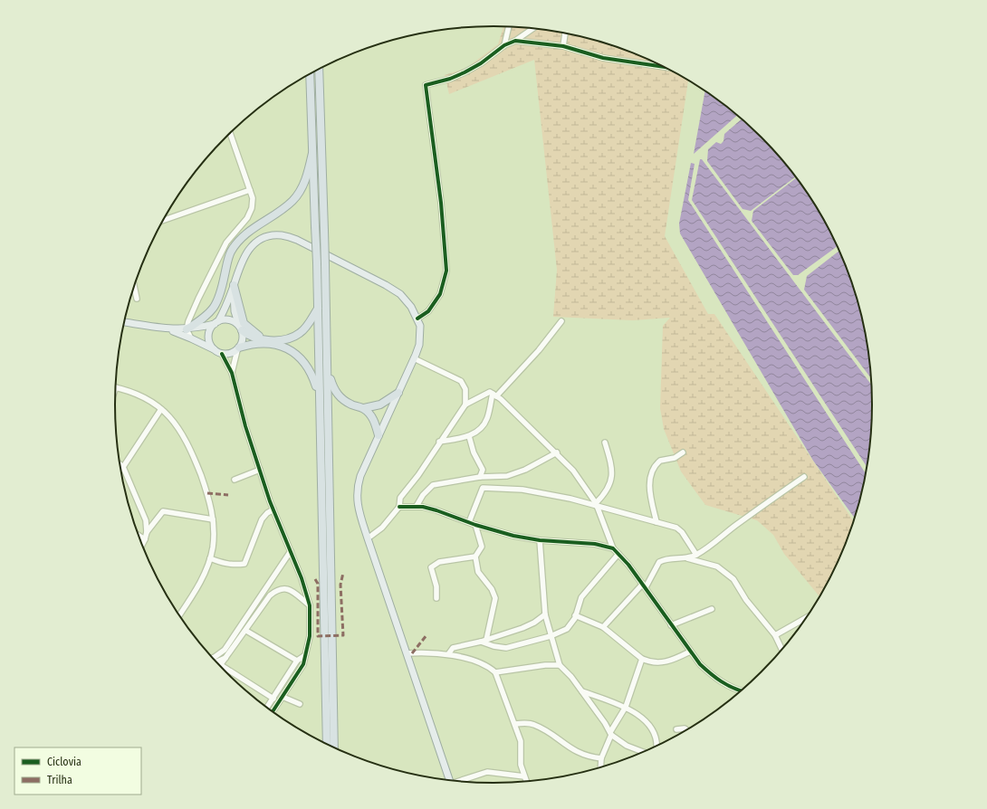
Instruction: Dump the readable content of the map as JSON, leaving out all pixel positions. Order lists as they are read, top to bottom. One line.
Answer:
{"legend":["Ciclovia","Trilha"]}
